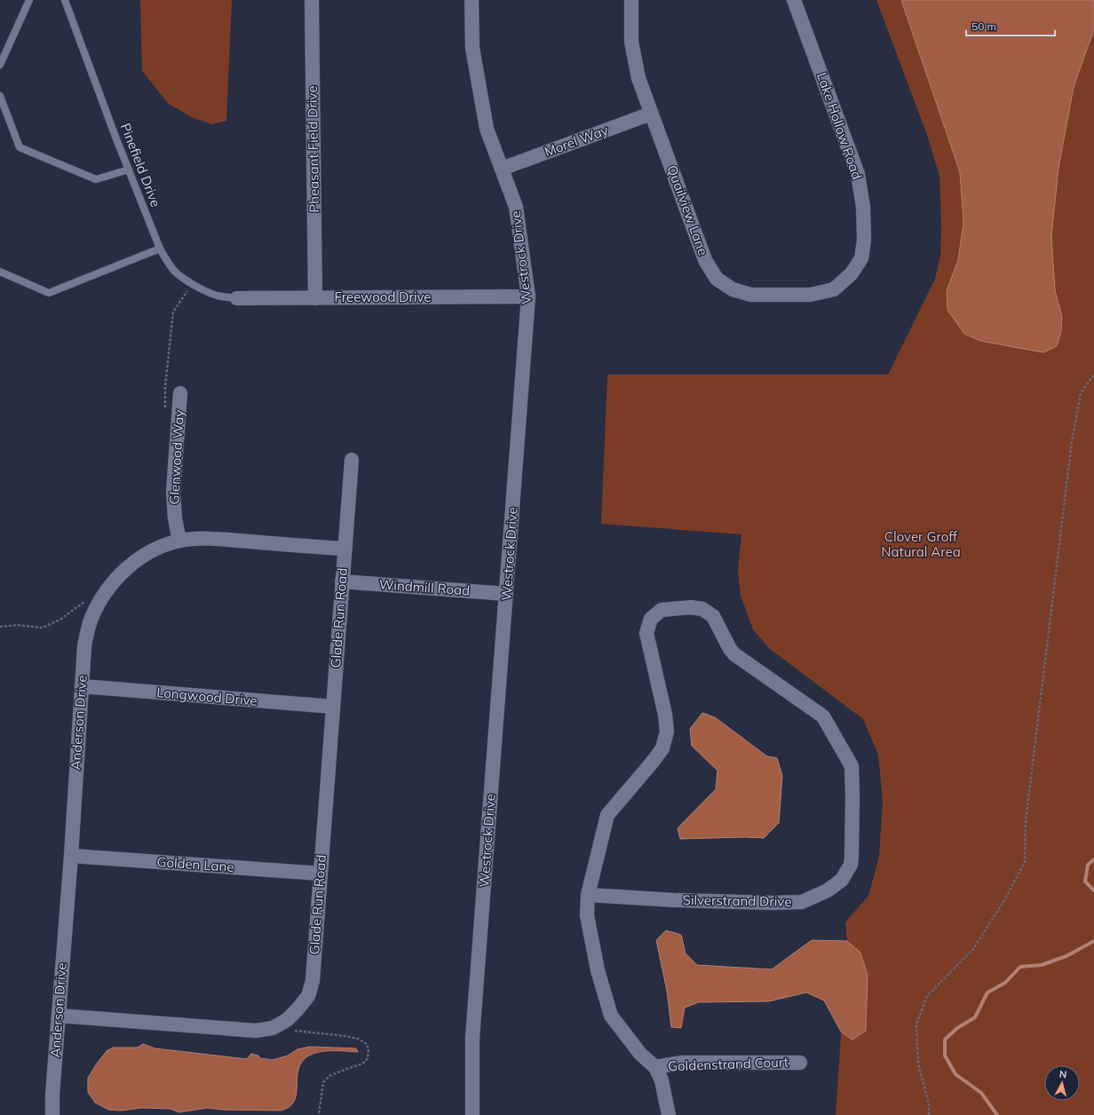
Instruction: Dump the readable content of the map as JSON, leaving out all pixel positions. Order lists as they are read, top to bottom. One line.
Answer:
{"streets":{"street":["Lake Hollow Road","Morel Way","Pheasant Field Drive","Quailview Lane","Westrock Drive","Freewood Drive","Glenwood Way","Windmill Road","Glade Run Road","Longwood Drive","Anderson Drive","Golden Lane","Silverstrand Drive","Goldenstrand Court"],"lane":["Pinefield Drive"]},"crossings":[["Lake Hollow Road","Quailview Lane"],["Morel Way","Quailview Lane"],["Morel Way","Westrock Drive"],["Pheasant Field Drive","Freewood Drive"],["Pinefield Drive","Freewood Drive"],["Westrock Drive","Freewood Drive"],["Westrock Drive","Windmill Road"],["Glenwood Way","Anderson Drive"],["Windmill Road","Glade Run Road"],["Glade Run Road","Longwood Drive"],["Glade Run Road","Anderson Drive"],["Glade Run Road","Golden Lane"],["Longwood Drive","Anderson Drive"],["Anderson Drive","Golden Lane"]],"parks":["Clover Groff Natural Area"],"scale_bar":"50 m","north":"top"}
